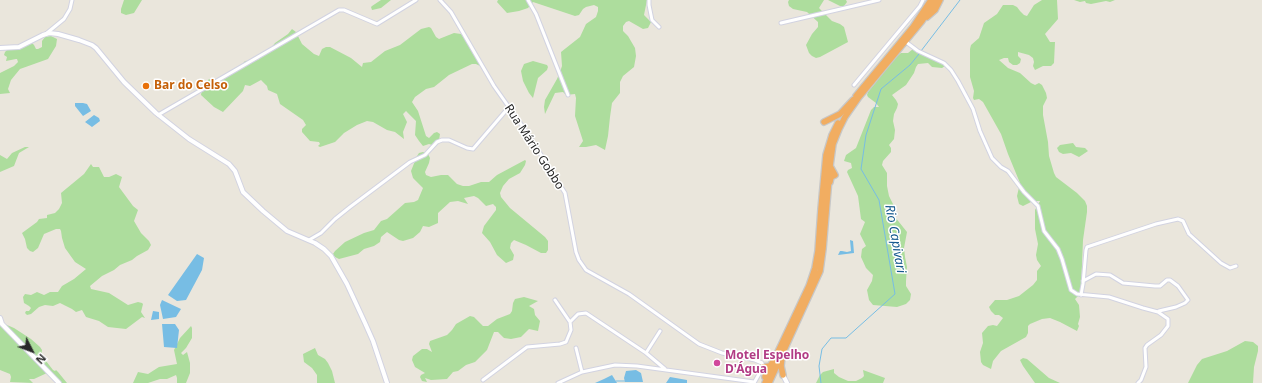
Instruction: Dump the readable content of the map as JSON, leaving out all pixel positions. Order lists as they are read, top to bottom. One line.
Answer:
{"streets":{"street":["Rua Mário Gobbo"]},"water":["Rio Capivari"],"places":["Bar do Celso","Motel Espelho D'Água"],"north":"bottom right"}
